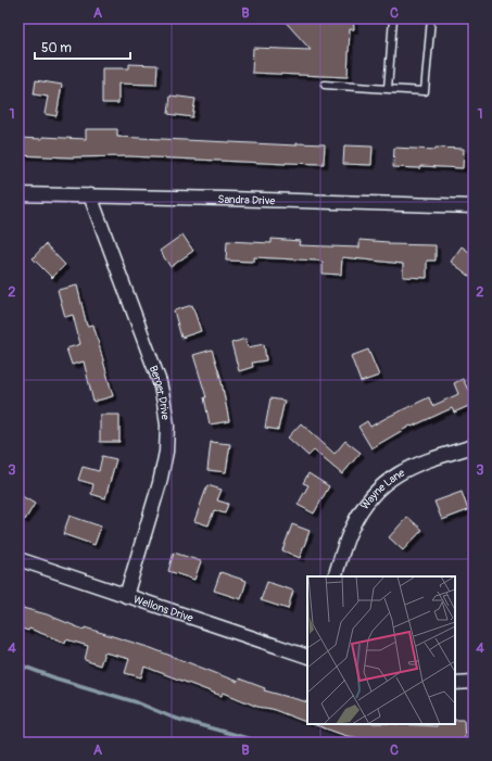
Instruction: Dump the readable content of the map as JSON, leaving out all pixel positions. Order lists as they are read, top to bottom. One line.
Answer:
{"streets":{"street":["Sandra Drive","Berger Drive","Wayne Lane","Wellons Drive"]},"crossings":[["Sandra Drive","Berger Drive"],["Berger Drive","Wellons Drive"]],"scale_bar":"50 m","grid":{"columns":["A","B","C"],"rows":["1","2","3","4"]}}
